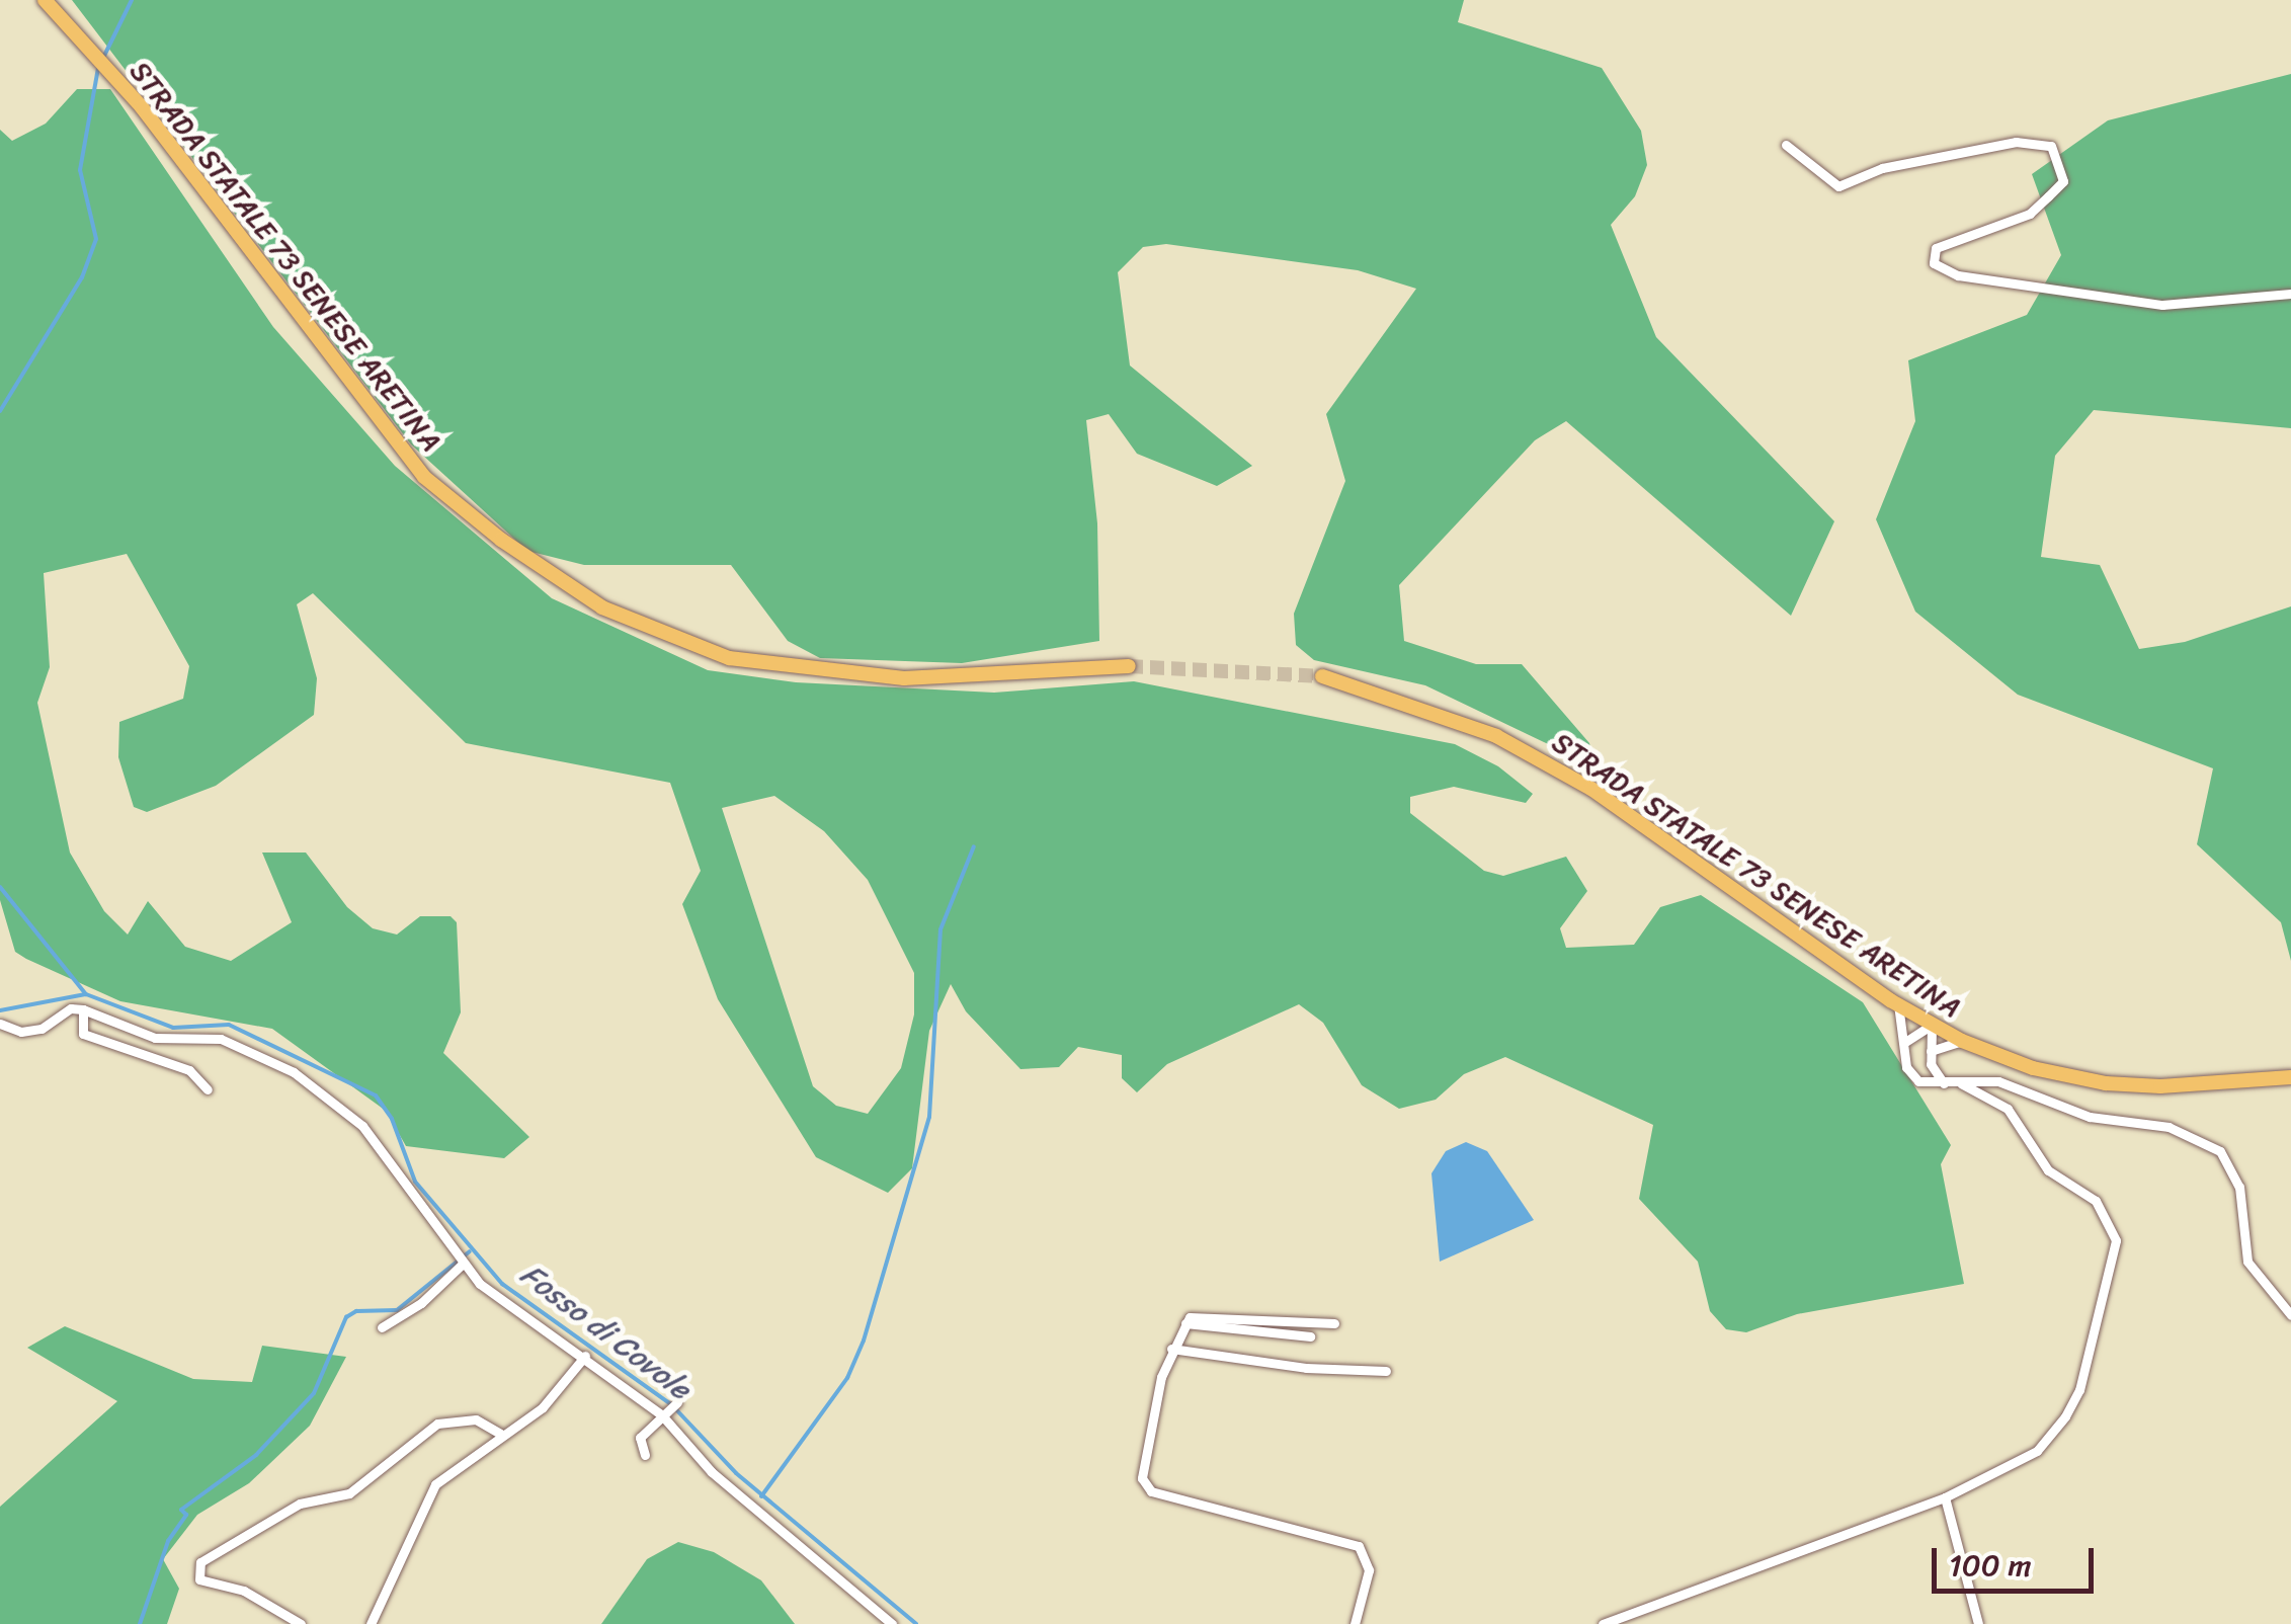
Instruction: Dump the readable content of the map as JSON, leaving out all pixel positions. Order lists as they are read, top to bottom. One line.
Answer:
{"streets":{"main road":["STRADA STATALE 73 SENESE ARETINA"]},"water":["Fosso di Covole"],"scale_bar":"100 m"}
